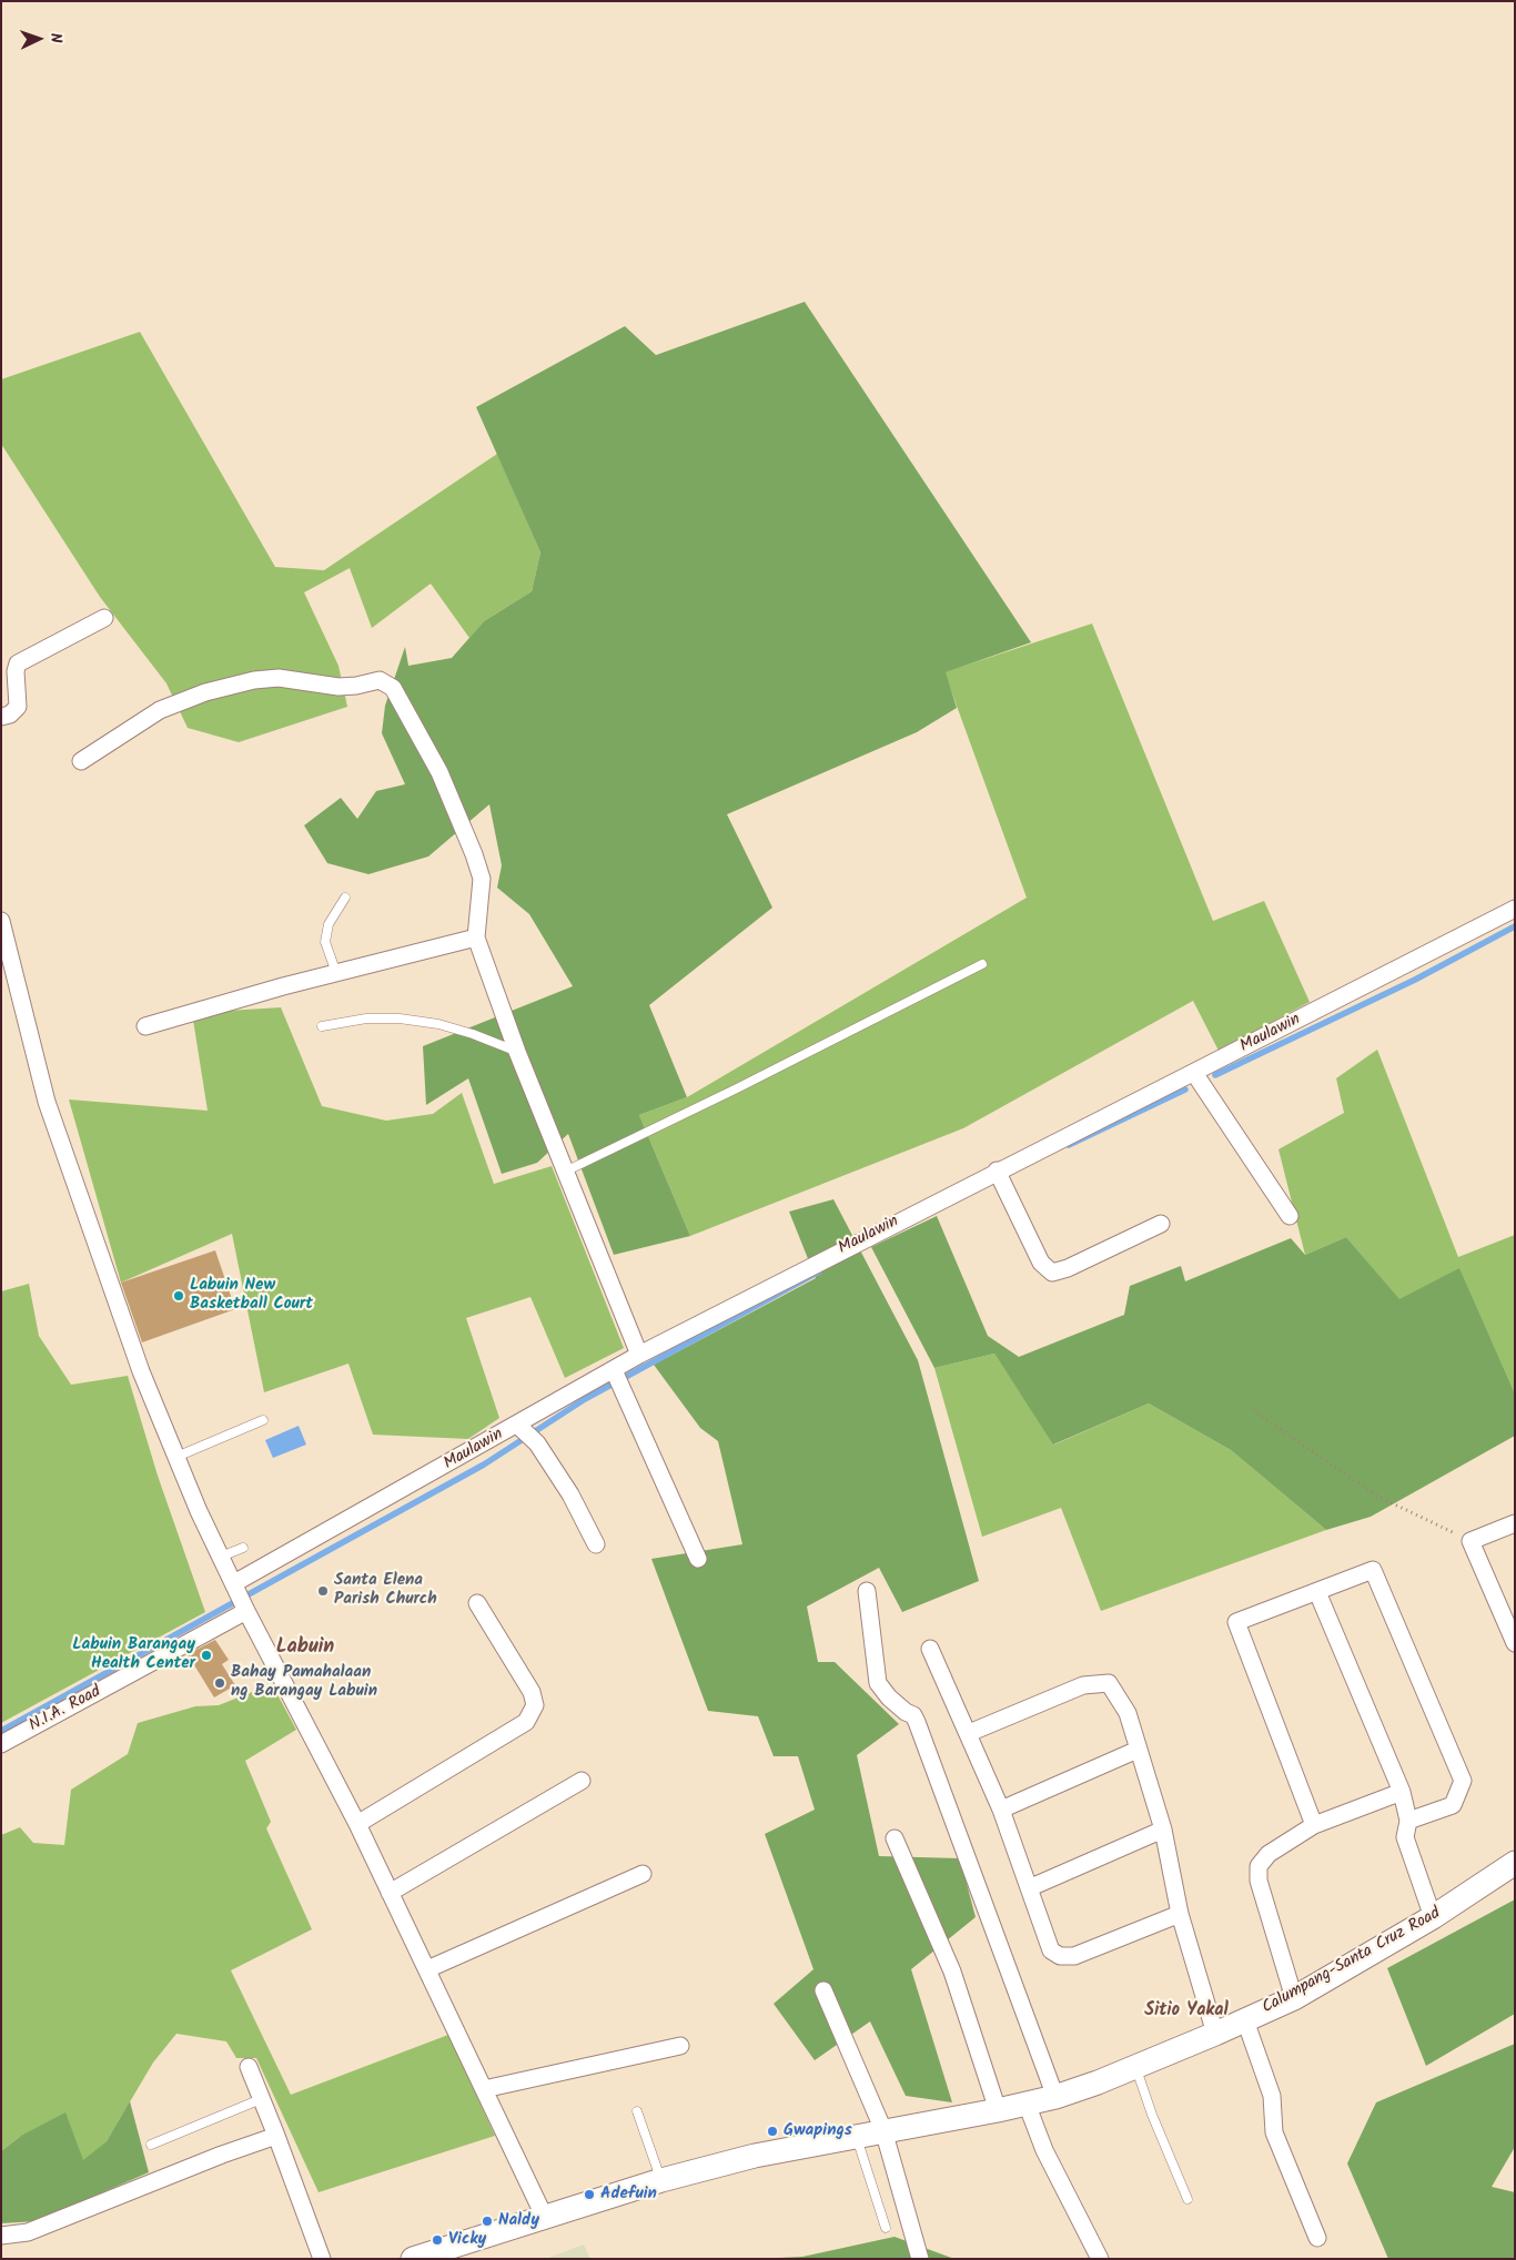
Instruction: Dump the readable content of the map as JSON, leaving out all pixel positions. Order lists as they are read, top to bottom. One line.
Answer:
{"streets":{"main road":["Calumpang-Santa Cruz Road"],"street":["Maulawin","N.I.A. Road"]},"districts":["Labuin","Sitio Yakal"],"places":["Labuin New Basketball Court","Santa Elena Parish Church","Labuin Barangay Health Center","Bahay Pamahalaan ng Barangay Labuin","Gwapings","Adefuin","Naldy","Vicky"],"north":"right"}
